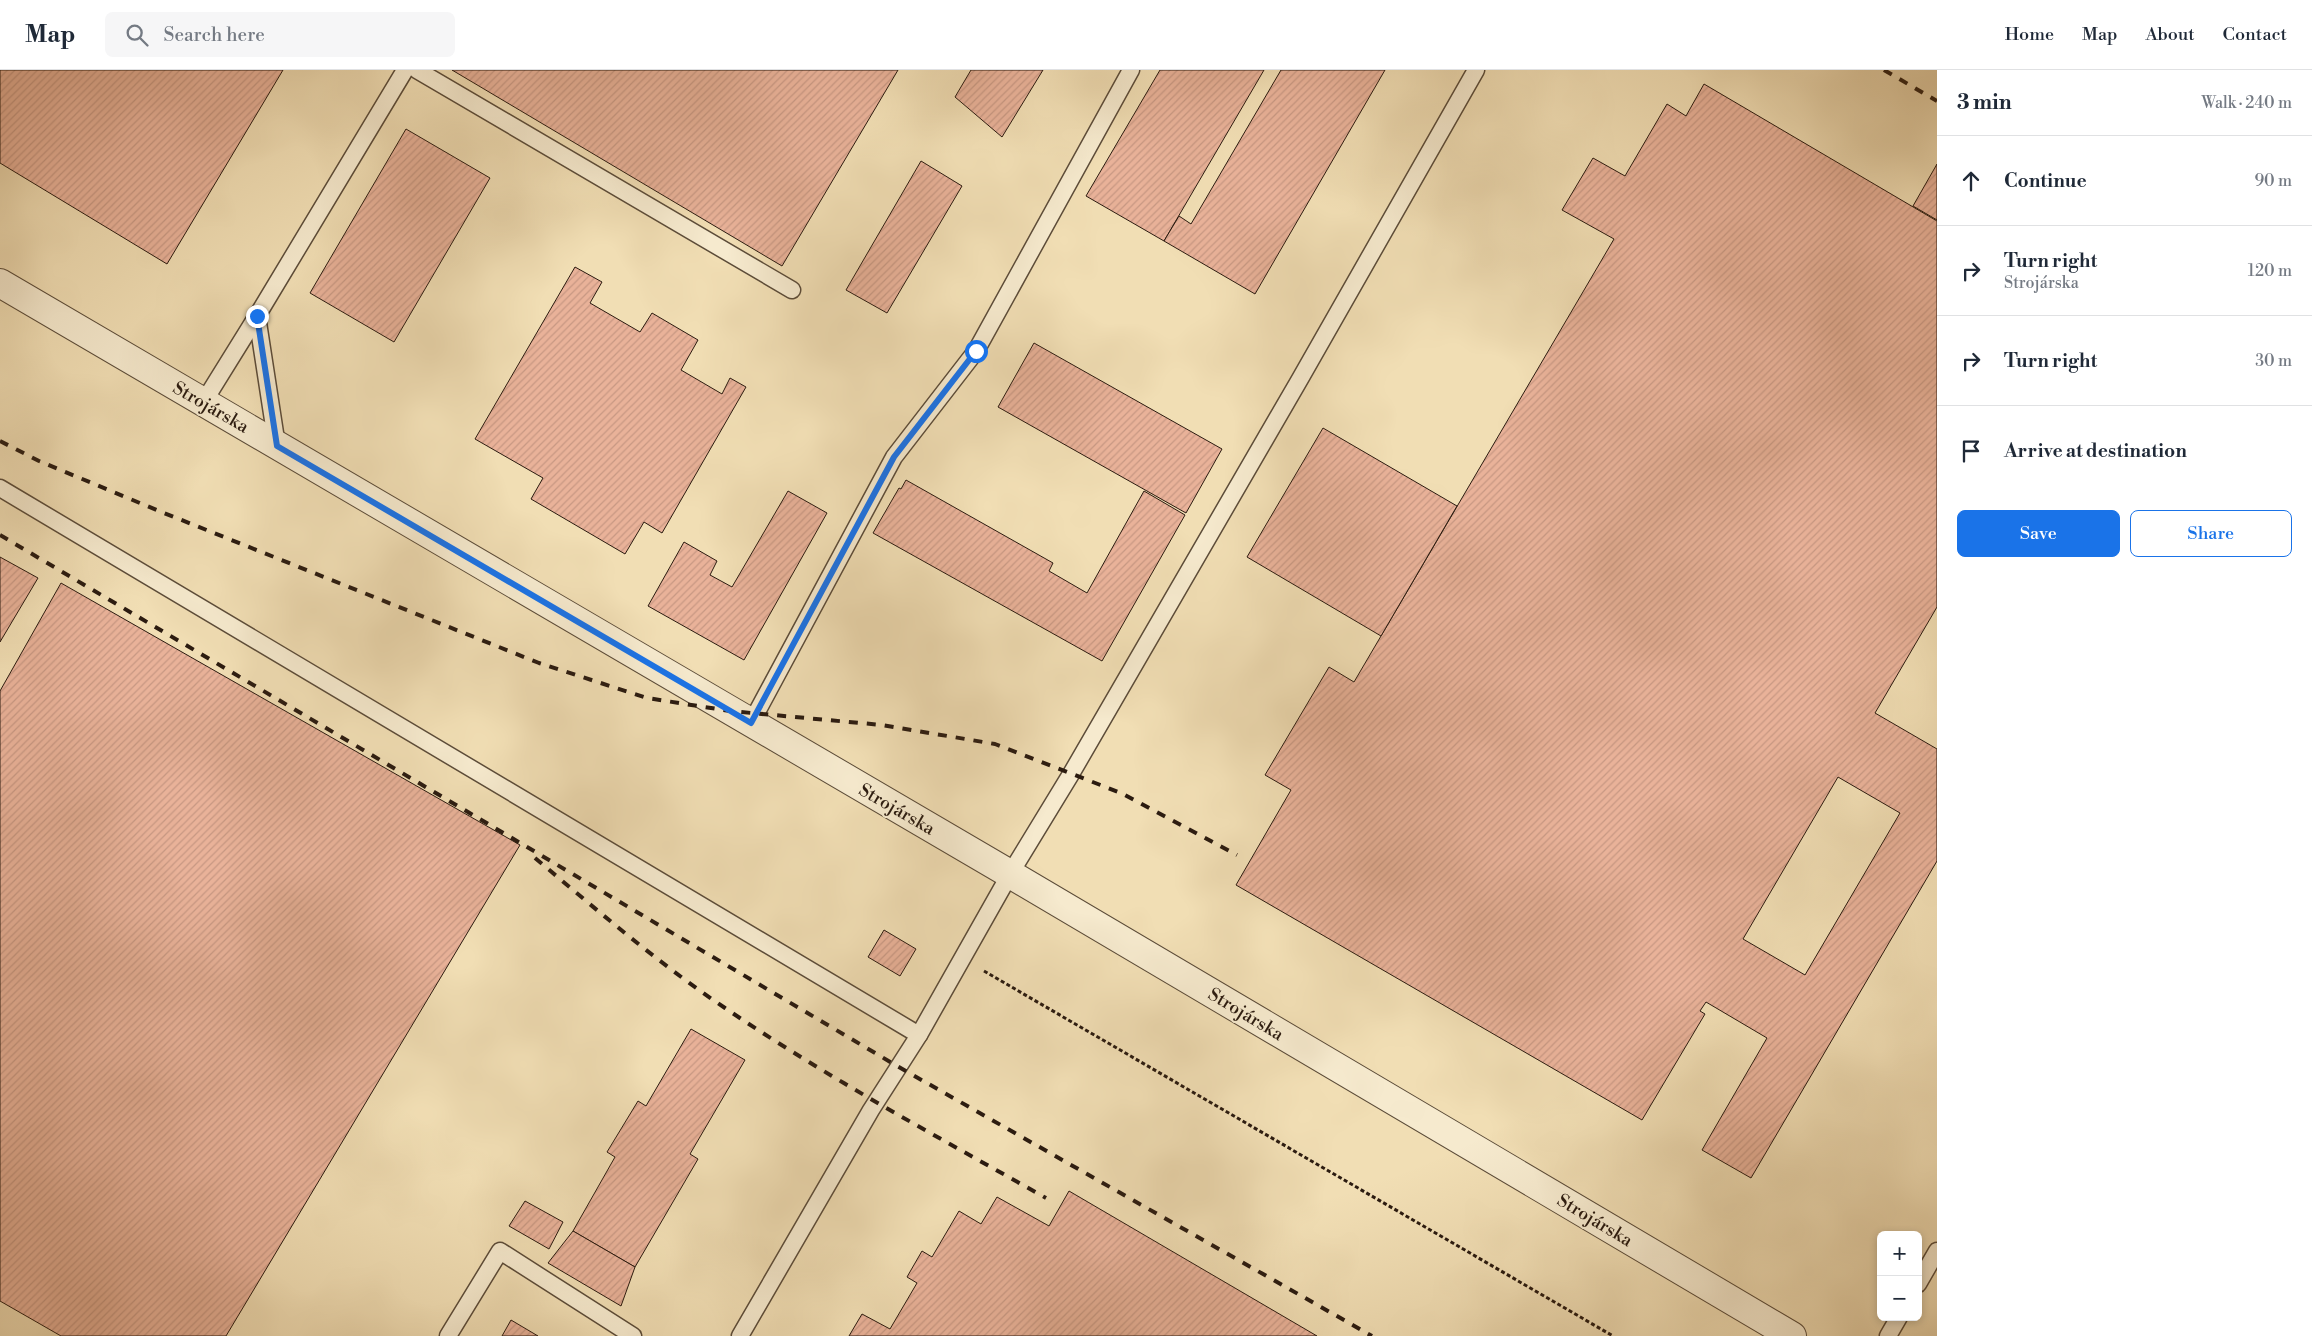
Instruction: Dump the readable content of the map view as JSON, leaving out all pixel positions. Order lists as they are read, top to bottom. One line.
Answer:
{"streets":{"street":["Strojárska"]},"page":{"header":"Map","search":"Search here","nav":["Home","Map","About","Contact"],"heading":["3 min","Walk · 240 m"],"list":[["Continue","90 m"],["Turn right","Strojárska","120 m"],["Turn right","30 m"],"Arrive at destination"],"buttons":["Save","Share"],"map_buttons":["+","−"]}}
